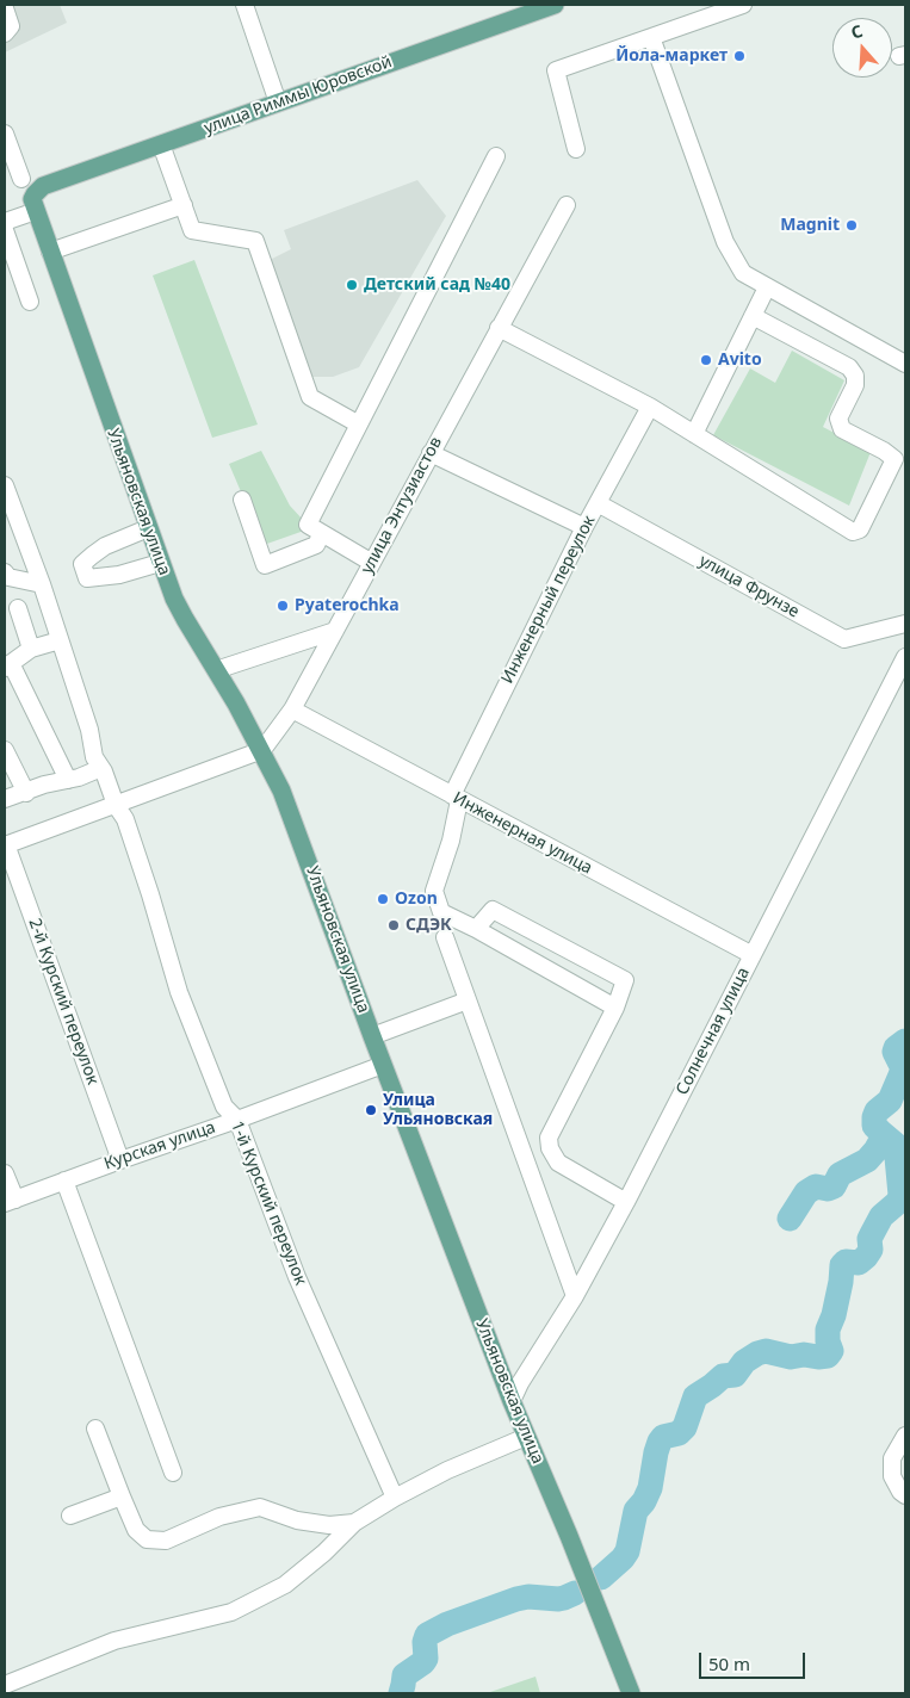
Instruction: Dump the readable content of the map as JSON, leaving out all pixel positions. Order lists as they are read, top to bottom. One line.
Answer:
{"streets":{"main road":["улица Риммы Юровской","Ульяновская улица"],"street":["улица Энтузиастов","улица Фрунзе","Инженерный переулок","Инженерная улица","2-й Курский переулок","Солнечная улица","Курская улица","1-й Курский переулок"]},"crossings":[["улица Риммы Юровской","Ульяновская улица"],["Ульяновская улица","улица Энтузиастов"],["Ульяновская улица","Солнечная улица"],["Ульяновская улица","Курская улица"],["улица Энтузиастов","Инженерная улица"],["улица Фрунзе","Инженерный переулок"],["Инженерный переулок","Инженерная улица"],["Инженерная улица","Солнечная улица"],["2-й Курский переулок","Курская улица"],["Курская улица","1-й Курский переулок"]],"places":["Йола-маркет","Magnit","Детский сад №40","Avito","Pyaterochka","Ozon","СДЭК","Улица Ульяновская"],"scale_bar":"50 m","north":"top"}
